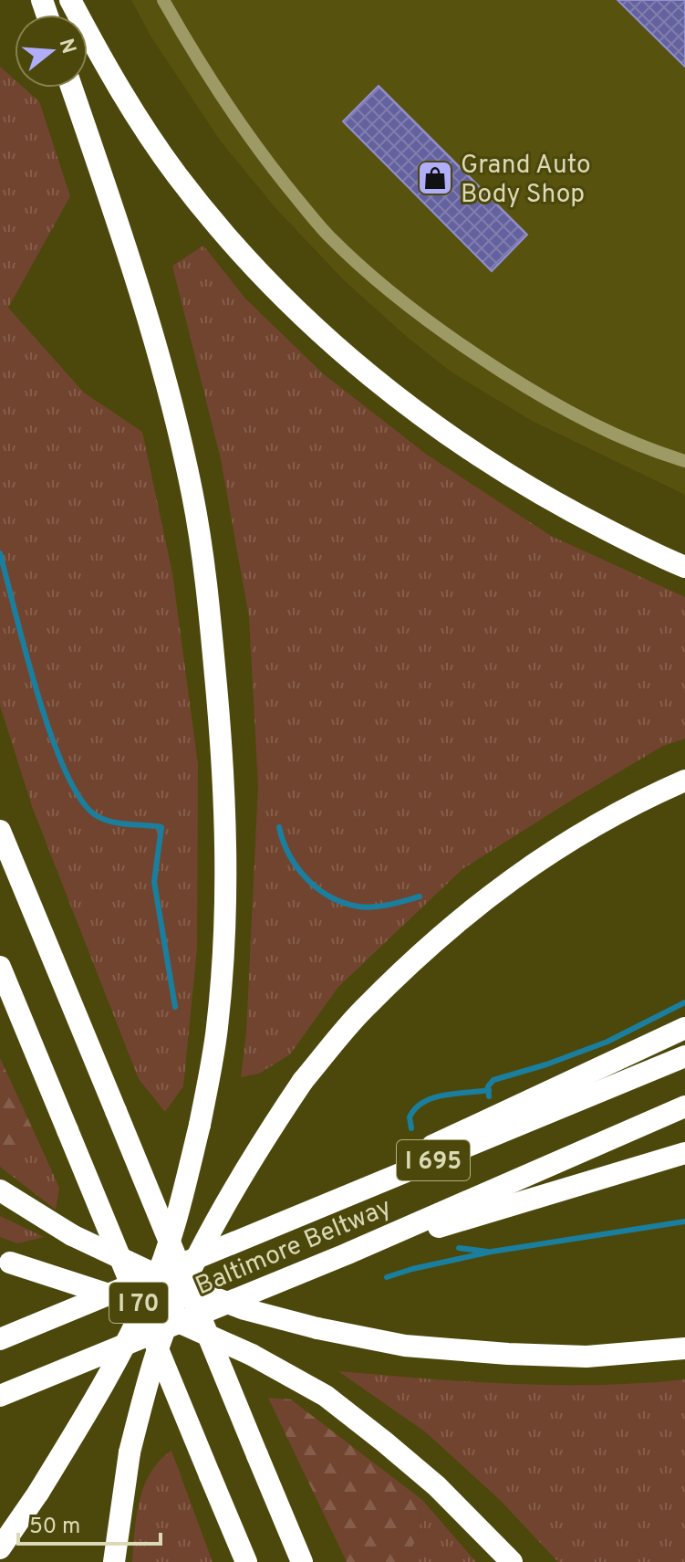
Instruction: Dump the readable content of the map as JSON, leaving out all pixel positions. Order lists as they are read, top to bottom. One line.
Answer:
{"streets":{"highway":["I 695","Baltimore Beltway","I 70"]},"places":{"shop":["Grand Auto Body Shop"]},"scale_bar":"50 m","north":"right"}
